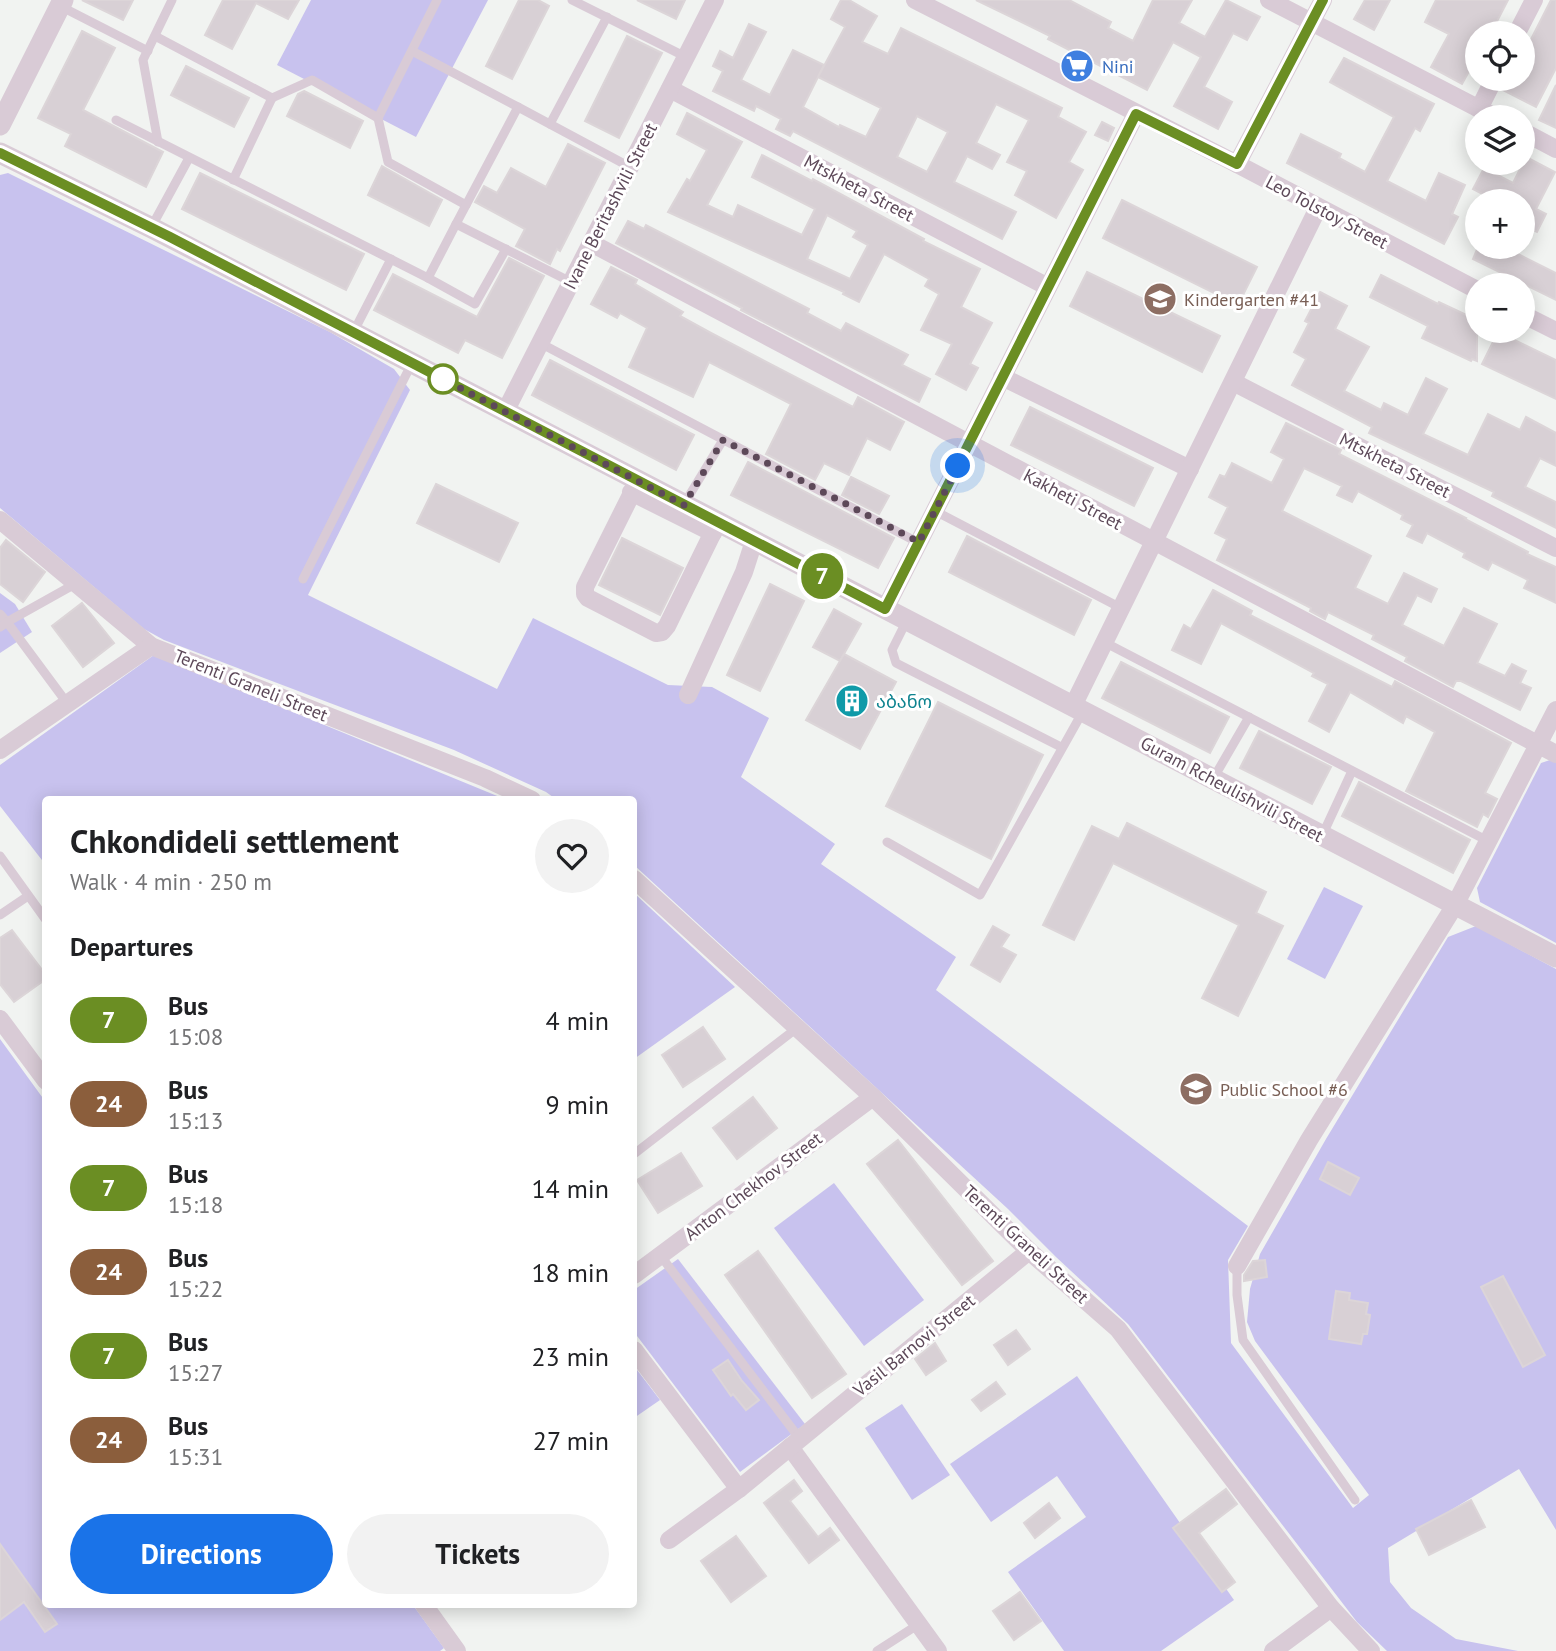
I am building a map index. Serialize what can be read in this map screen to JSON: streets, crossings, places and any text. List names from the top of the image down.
{
  "streets": {
    "street": [
      "Mtskheta Street",
      "Ivane Beritashvili Street",
      "Leo Tolstoy Street",
      "Kakheti Street",
      "Terenti Graneli Street",
      "Guram Rcheulishvili Street",
      "Anton Chekhov Street",
      "Vasil Barnovi Street"
    ]
  },
  "crossings": [
    ["Mtskheta Street", "Ivane Beritashvili Street"],
    ["Ivane Beritashvili Street", "Kakheti Street"],
    ["Terenti Graneli Street", "Anton Chekhov Street"],
    ["Terenti Graneli Street", "Vasil Barnovi Street"]
  ],
  "places": {
    "supermarket": ["Nini"],
    "school or university": ["Kindergarten #41", "Public School #6"],
    "building": ["აბანო"]
  },
  "lines": ["bus line 7"],
  "page": {
    "on_map": "7",
    "map_buttons": ["+", "−"],
    "heading": [
      ["Chkondideli settlement", "Walk · 4 min · 250 m"],
      "Departures"
    ],
    "list": [
      {
        "mark": "7",
        "name": "Bus",
        "note": "15:08",
        "value": "4 min"
      },
      {
        "mark": "24",
        "name": "Bus",
        "note": "15:13",
        "value": "9 min"
      },
      {
        "mark": "7",
        "name": "Bus",
        "note": "15:18",
        "value": "14 min"
      },
      {
        "mark": "24",
        "name": "Bus",
        "note": "15:22",
        "value": "18 min"
      },
      {
        "mark": "7",
        "name": "Bus",
        "note": "15:27",
        "value": "23 min"
      },
      {
        "mark": "24",
        "name": "Bus",
        "note": "15:31",
        "value": "27 min"
      }
    ],
    "buttons": ["Directions", "Tickets"]
  }
}
